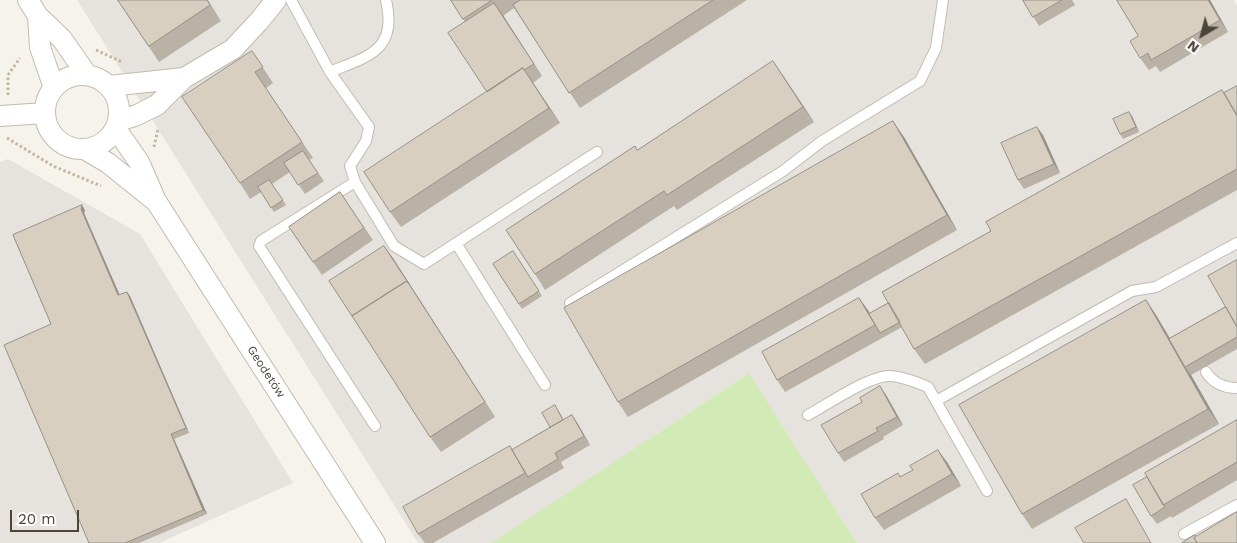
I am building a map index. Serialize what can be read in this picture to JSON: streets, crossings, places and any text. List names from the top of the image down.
{
  "streets": {
    "street": ["Geodetów"]
  },
  "scale_bar": "20 m",
  "north": "bottom left"
}
